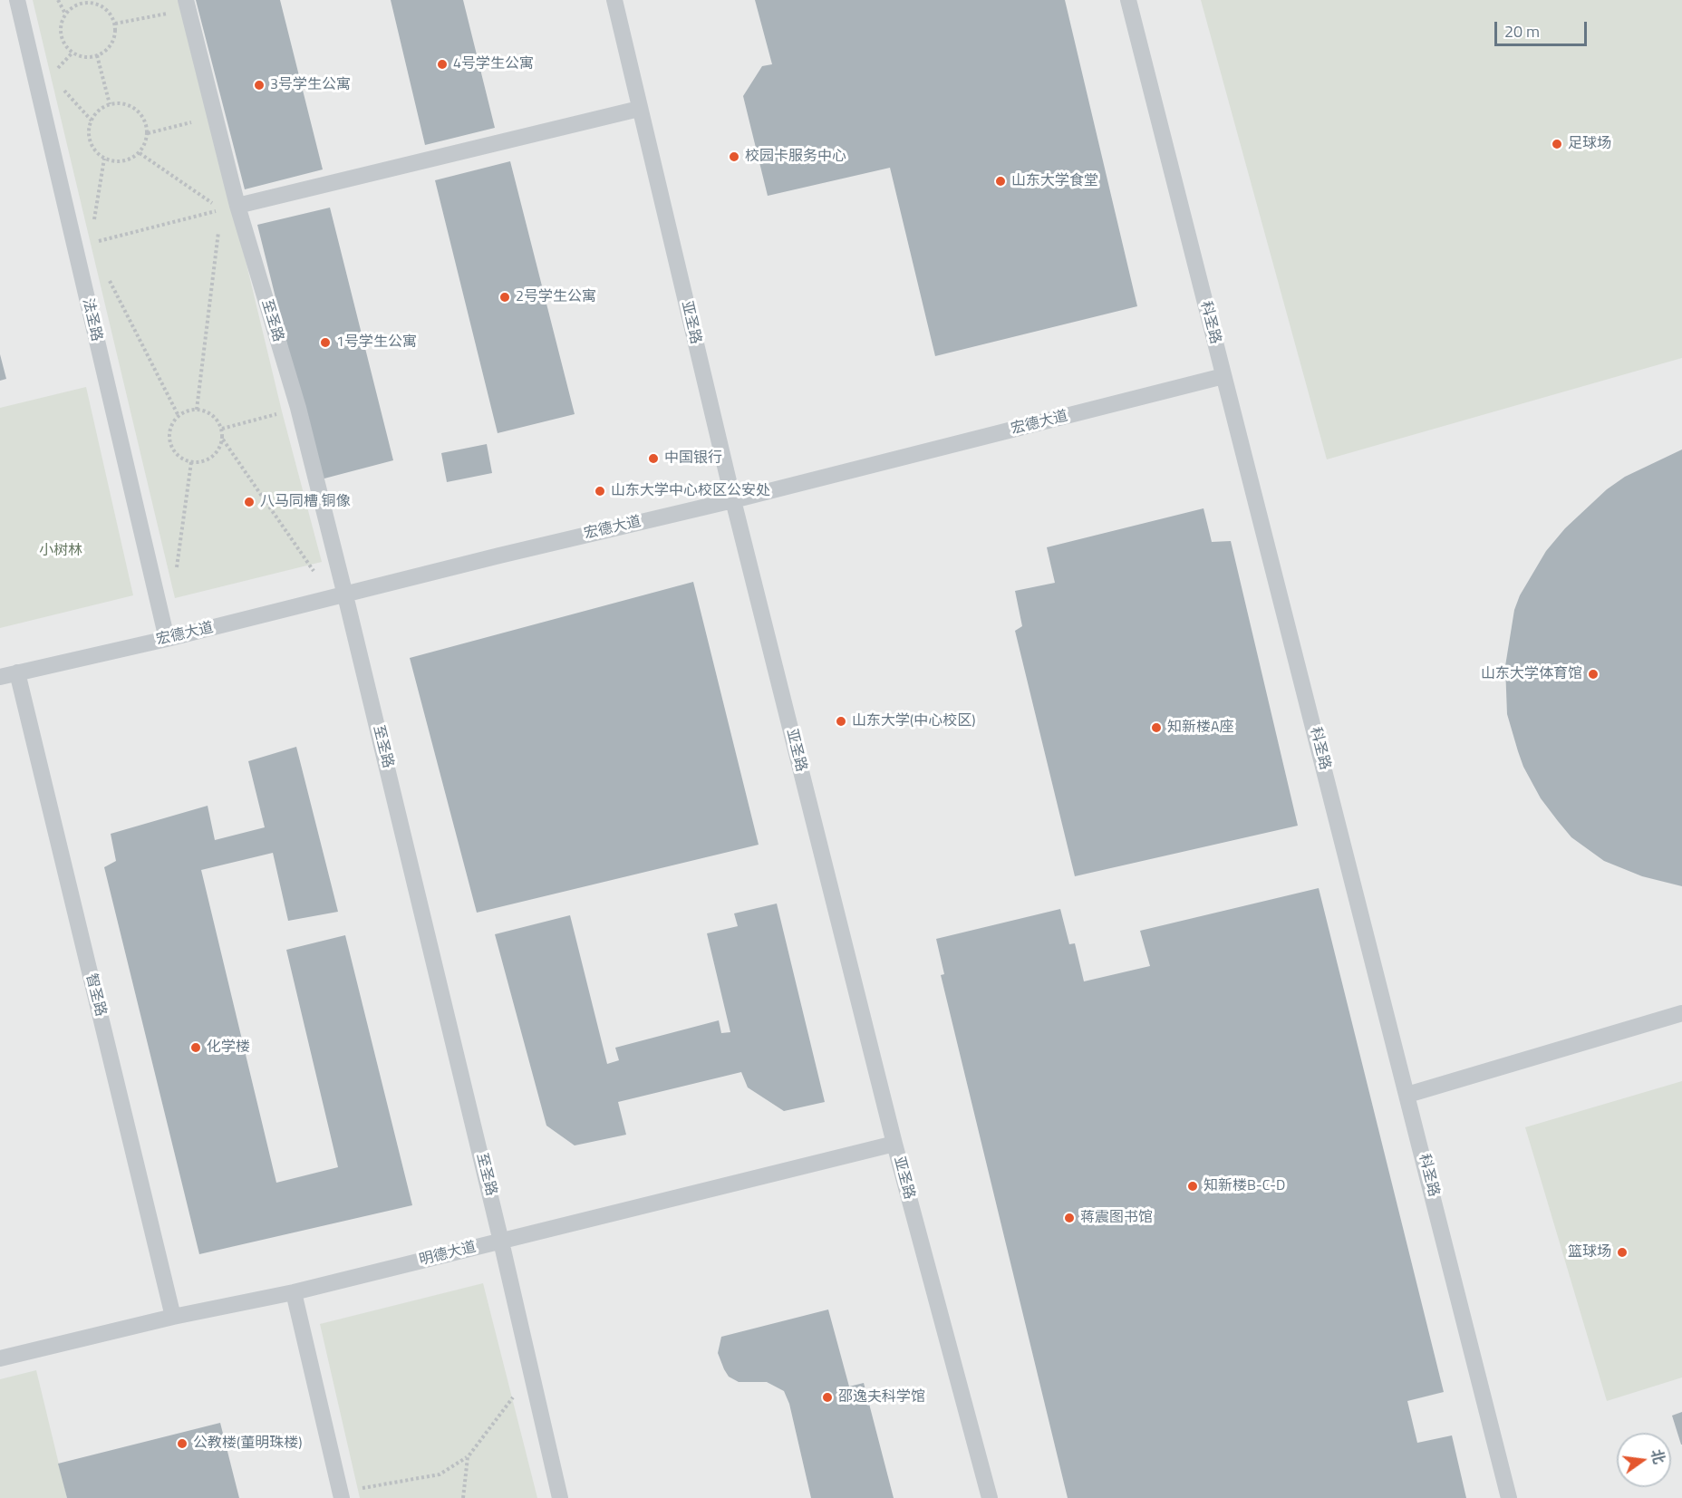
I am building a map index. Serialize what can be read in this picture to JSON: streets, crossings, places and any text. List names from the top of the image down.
{
  "streets": {
    "lane": [
      "法圣路",
      "至圣路",
      "亚圣路",
      "科圣路",
      "宏德大道",
      "智圣路",
      "明德大道"
    ]
  },
  "crossings": [
    ["法圣路", "宏德大道"],
    ["至圣路", "宏德大道"],
    ["至圣路", "明德大道"],
    ["亚圣路", "宏德大道"],
    ["亚圣路", "明德大道"],
    ["科圣路", "宏德大道"],
    ["宏德大道", "智圣路"],
    ["智圣路", "明德大道"]
  ],
  "parks": ["小树林"],
  "places": [
    "4号学生公寓",
    "3号学生公寓",
    "足球场",
    "校园卡服务中心",
    "山东大学食堂",
    "2号学生公寓",
    "1号学生公寓",
    "中国银行",
    "山东大学中心校区公安处",
    "八马同槽 铜像",
    "山东大学体育馆",
    "山东大学(中心校区)",
    "知新楼A座",
    "化学楼",
    "知新楼B-C-D",
    "蒋震图书馆",
    "篮球场",
    "邵逸夫科学馆",
    "公教楼(董明珠楼)"
  ],
  "scale_bar": "20 m",
  "north": "right"
}
